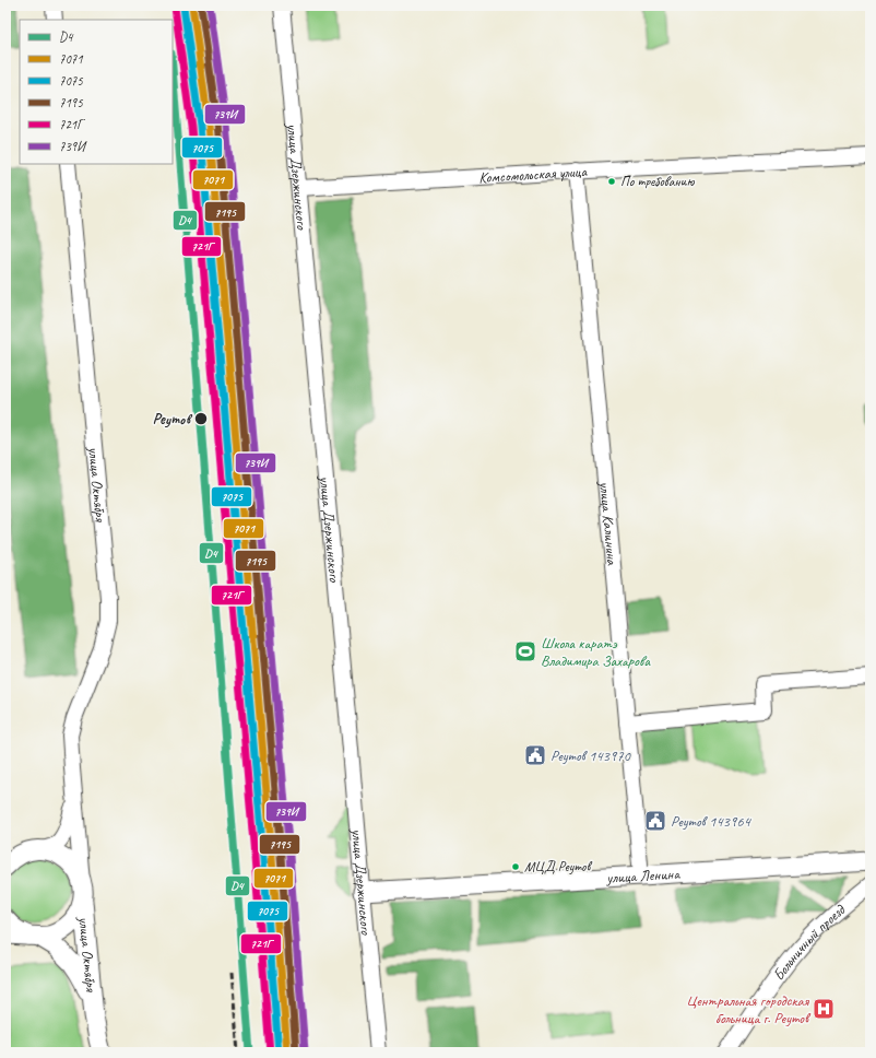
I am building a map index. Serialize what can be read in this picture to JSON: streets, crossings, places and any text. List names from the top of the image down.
{
  "streets": {
    "street": [
      "Комсомольская улица",
      "улица Дзержинского",
      "улица Октября",
      "улица Калинина",
      "улица Ленина",
      "Больничный проезд"
    ]
  },
  "crossings": [
    ["Комсомольская улица", "улица Дзержинского"],
    ["Комсомольская улица", "улица Калинина"],
    ["улица Дзержинского", "улица Ленина"],
    ["улица Калинина", "улица Ленина"]
  ],
  "places": {
    "other": ["По требованию", "Реутов", "МЦД Реутов"],
    "sports": ["Школа каратэ Владимира Захарова"],
    "public building": ["Реутов 143970", "Реутов 143964"],
    "hospital": ["Центральная городская больница г. Реутов"]
  },
  "lines": [
    "transit line 7071",
    "transit line 7195",
    "transit line 739И",
    "transit line 7075",
    "transit line 721Г",
    "transit line D4"
  ],
  "legend": [
    "D4",
    "7071",
    "7075",
    "7195",
    "721Г",
    "739И"
  ]
}
